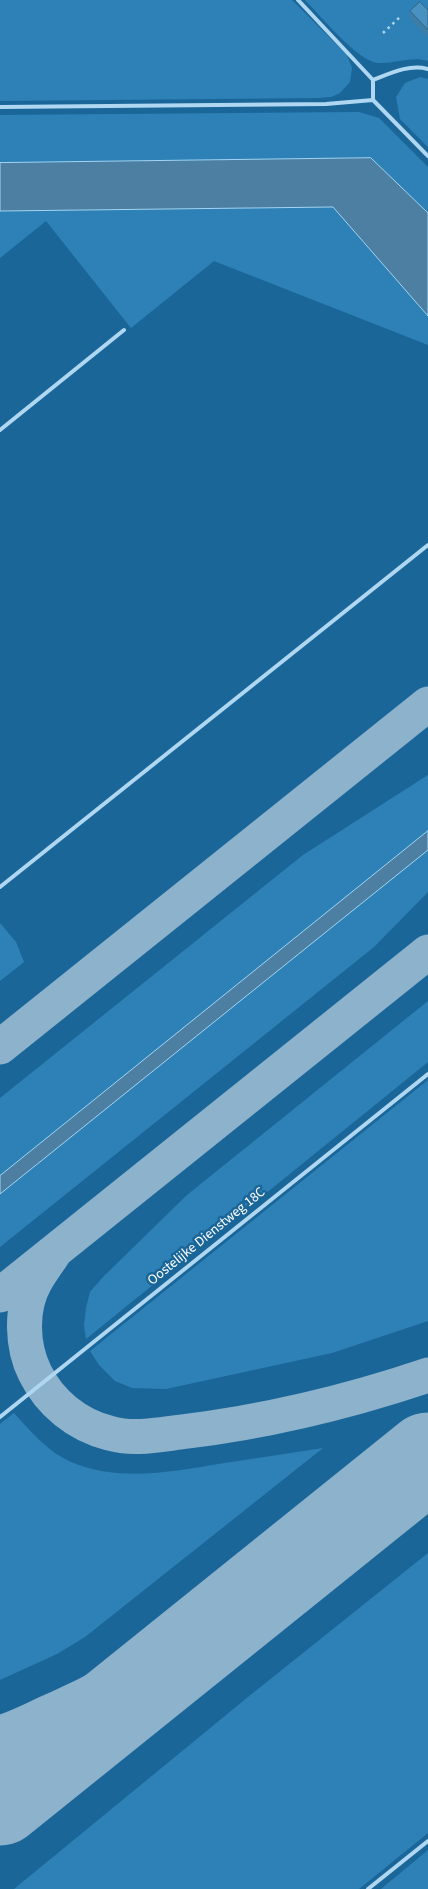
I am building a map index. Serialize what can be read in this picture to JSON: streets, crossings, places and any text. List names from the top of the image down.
{
  "streets": {
    "lane": ["Oostelijke Dienstweg 18C"]
  }
}
